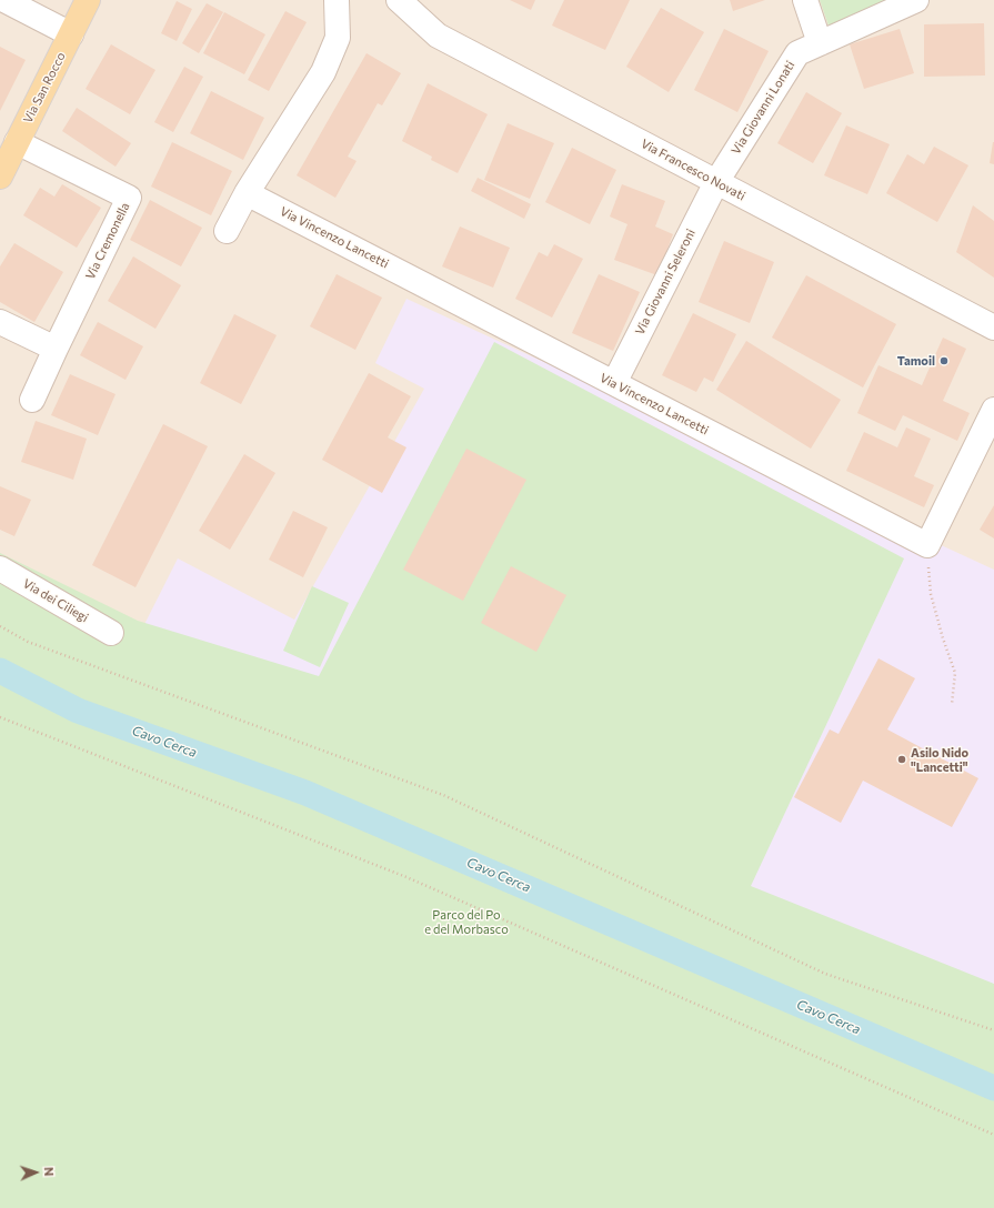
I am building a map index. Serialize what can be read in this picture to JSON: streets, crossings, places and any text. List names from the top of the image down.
{
  "streets": {
    "main road": ["Via San Rocco"],
    "street": [
      "Via Giovanni Lonati",
      "Via Francesco Novati",
      "Via Vincenzo Lancetti",
      "Via Cremonella",
      "Via Giovanni Seleroni",
      "Via dei Ciliegi"
    ]
  },
  "crossings": [
    ["Via San Rocco", "Via Cremonella"],
    ["Via Giovanni Lonati", "Via Francesco Novati"],
    ["Via Giovanni Lonati", "Via Giovanni Seleroni"],
    ["Via Francesco Novati", "Via Giovanni Seleroni"],
    ["Via Vincenzo Lancetti", "Via Giovanni Seleroni"]
  ],
  "water": ["Cavo Cerca"],
  "parks": ["Parco del Po e del Morbasco"],
  "places": ["Tamoil", "Asilo Nido \"Lancetti\""],
  "north": "right"
}
